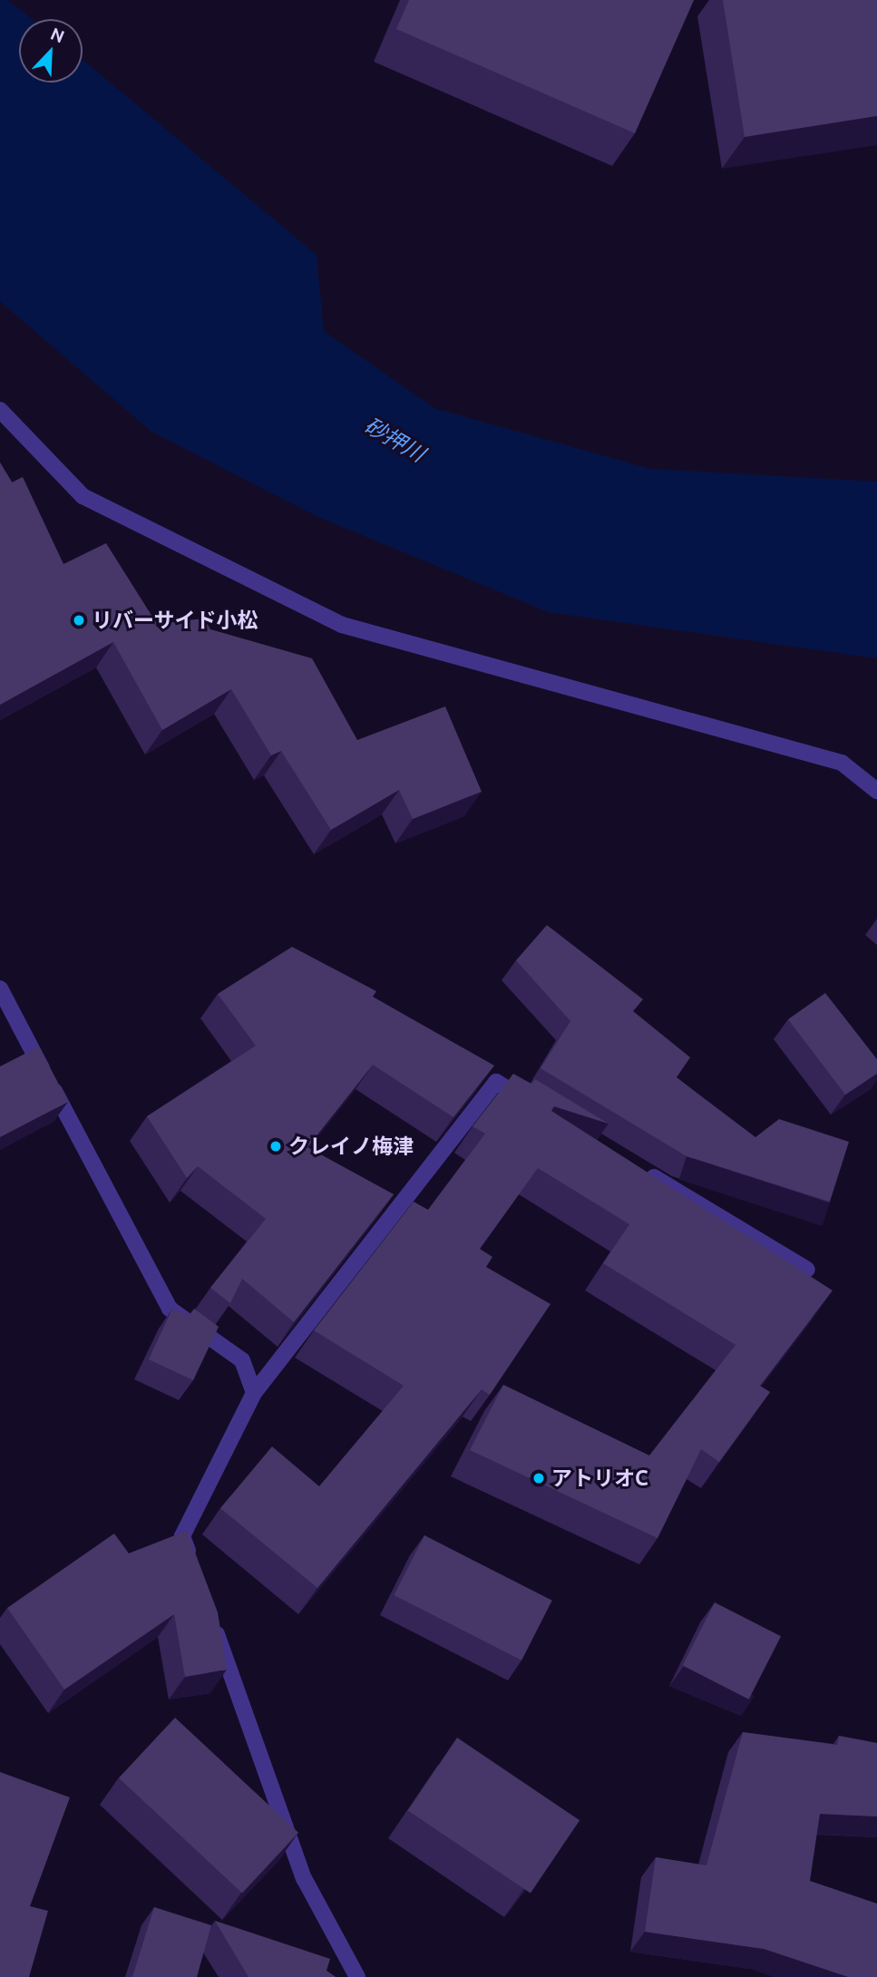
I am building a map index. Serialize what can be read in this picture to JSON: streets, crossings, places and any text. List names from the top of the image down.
{
  "water": ["砂押川"],
  "places": ["リバーサイド小松", "クレイノ梅津", "アトリオC"],
  "north": "top right"
}
